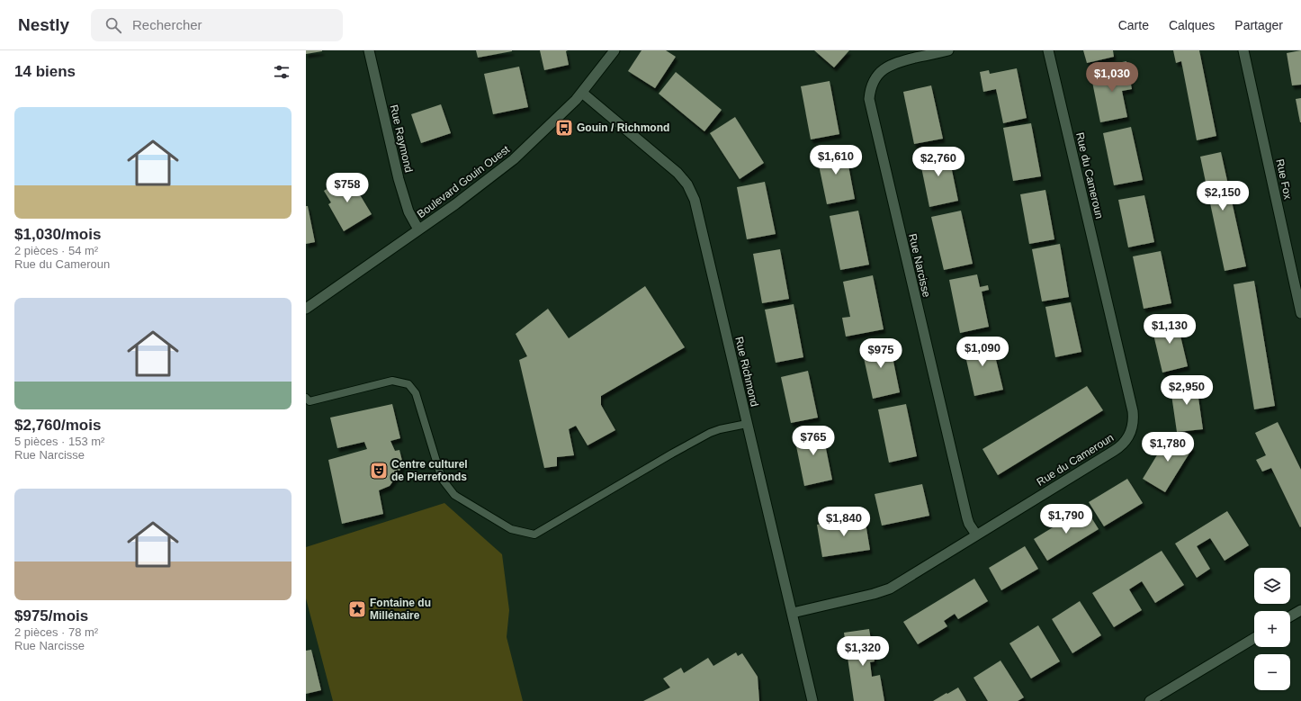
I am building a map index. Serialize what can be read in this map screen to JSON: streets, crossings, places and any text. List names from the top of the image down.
{
  "streets": {
    "street": [
      "Rue Raymond",
      "Rue du Cameroun",
      "Rue Fox",
      "Boulevard Gouin Ouest",
      "Rue Narcisse",
      "Rue Richmond"
    ]
  },
  "crossings": [
    ["Rue Raymond", "Boulevard Gouin Ouest"],
    ["Rue du Cameroun", "Rue Narcisse"],
    ["Rue du Cameroun", "Rue Richmond"],
    ["Boulevard Gouin Ouest", "Rue Richmond"]
  ],
  "places": {
    "bus stop": ["Gouin / Richmond"],
    "theatre": ["Centre culturel de Pierrefonds"],
    "place": ["Fontaine du Millénaire"]
  },
  "page": {
    "header": "Nestly",
    "search": "Rechercher",
    "nav": ["Carte", "Calques", "Partager"],
    "heading": "14 biens",
    "price": [
      "$1,030",
      "$1,610",
      "$2,760",
      "$758",
      "$2,150",
      "$1,130",
      "$1,090",
      "$975",
      "$2,950",
      "$765",
      "$1,780",
      "$1,790",
      "$1,840",
      "$1,320"
    ],
    "list": [
      {
        "name": "$1,030/mois",
        "note": "2 pièces · 54 m² · Rue du Cameroun"
      },
      {
        "name": "$2,760/mois",
        "note": "5 pièces · 153 m² · Rue Narcisse"
      },
      {
        "name": "$975/mois",
        "note": "2 pièces · 78 m² · Rue Narcisse"
      }
    ],
    "map_buttons": ["+", "−"]
  }
}
